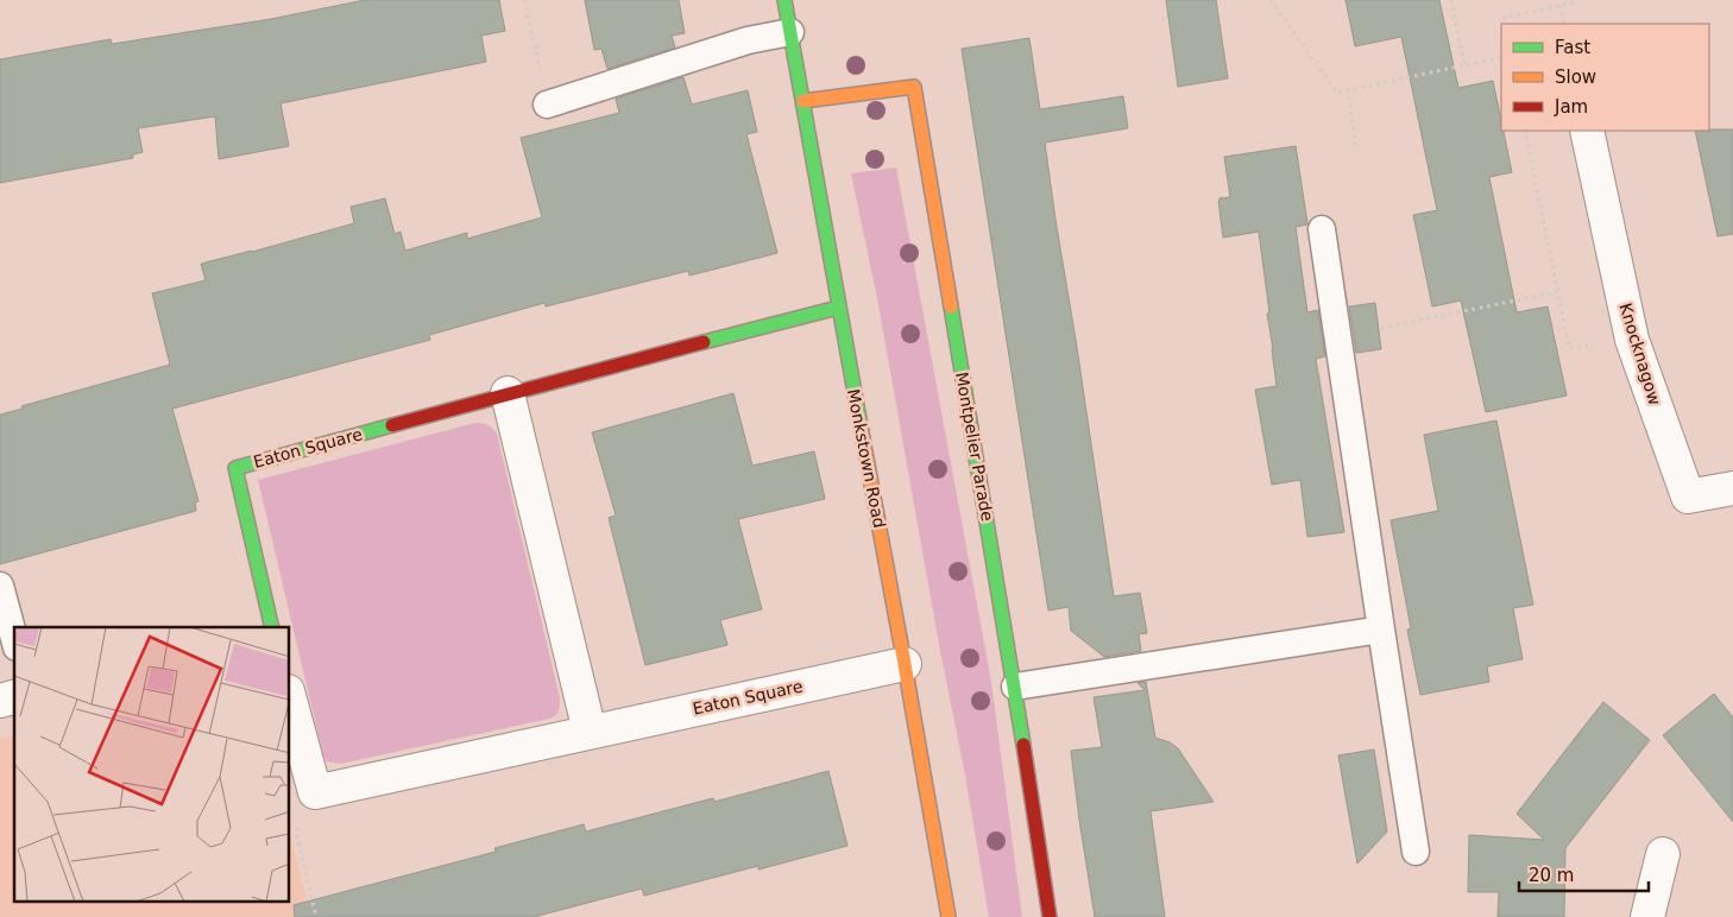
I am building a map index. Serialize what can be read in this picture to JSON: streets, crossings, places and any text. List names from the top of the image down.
{
  "streets": {
    "street": [
      "Knocknagow",
      "Montpelier Parade",
      "Eaton Square",
      "Monkstown Road"
    ]
  },
  "crossings": [
    ["Montpelier Parade", "Monkstown Road"],
    ["Eaton Square", "Monkstown Road"]
  ],
  "legend": ["Fast", "Slow", "Jam"],
  "scale_bar": "20 m"
}
